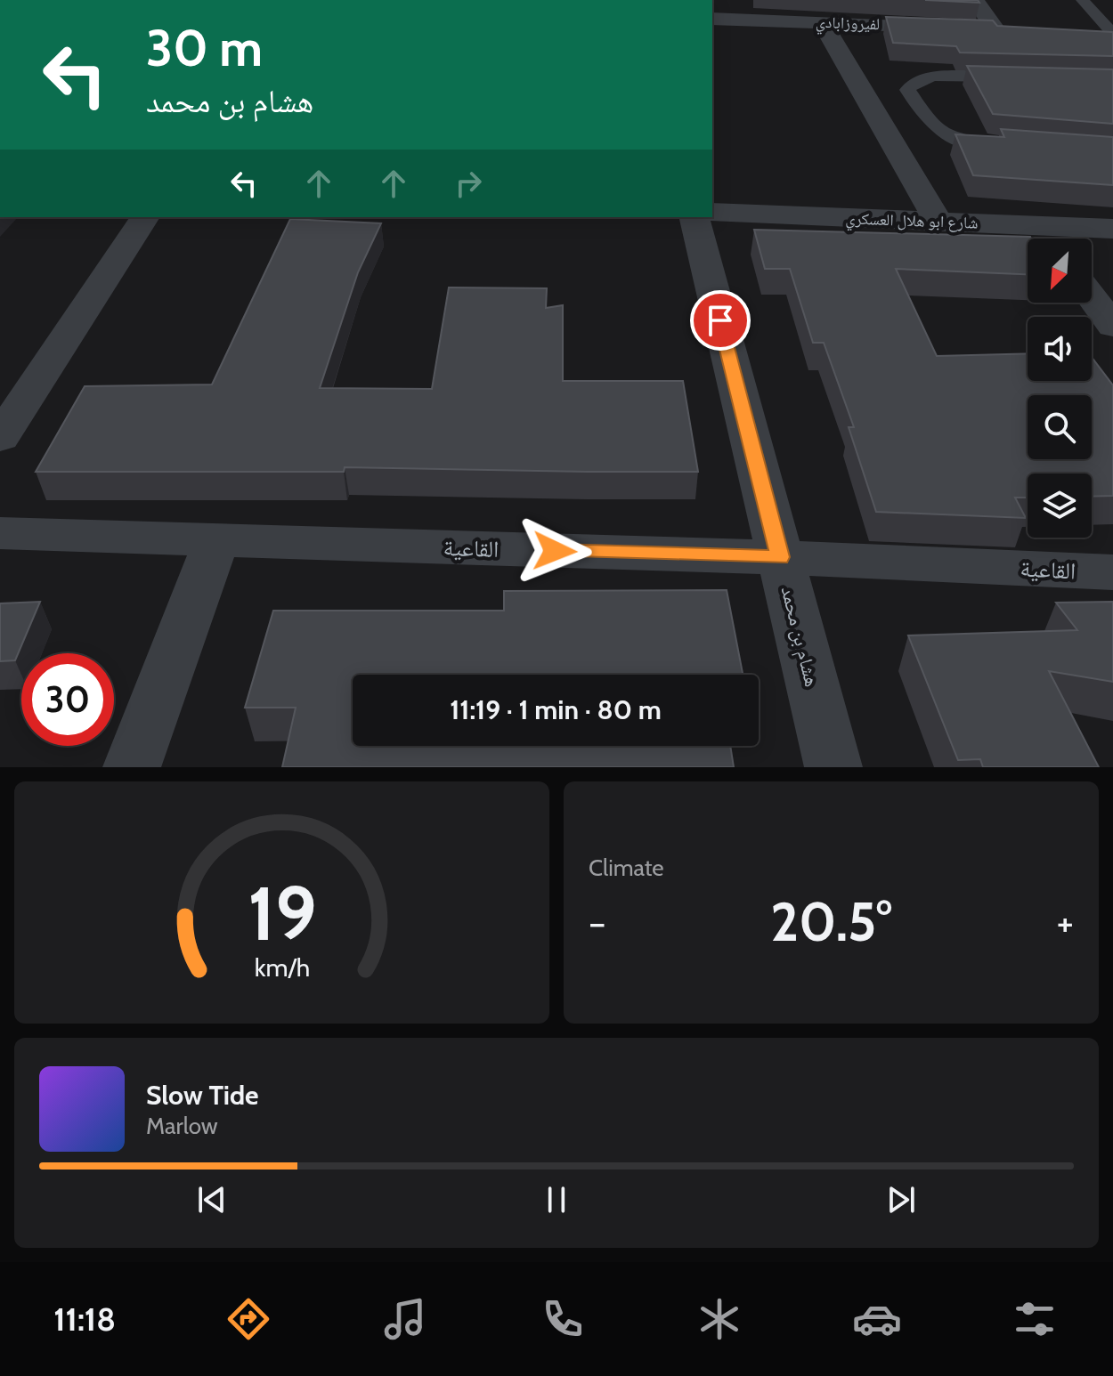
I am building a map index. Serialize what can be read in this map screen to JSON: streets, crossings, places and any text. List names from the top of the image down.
{
  "streets": {
    "street": [
      "لفيروزابادي",
      "شارع ابو هلال العسكري",
      "القاعية",
      "هشام بن محمد"
    ]
  },
  "crossings": [
    ["القاعية", "هشام بن محمد"]
  ],
  "north": "bottom left",
  "page": {
    "turn": ["30 m", "هشام بن محمد"],
    "limit": "30",
    "trip": "11:19 · 1 min · 80 m",
    "tile": "Climate",
    "heat": ["−", "20.5°", "+"],
    "song": ["Slow Tide", "Marlow"],
    "tabs": "11:18",
    "gauge": ["19", "km/h"]
  }
}
